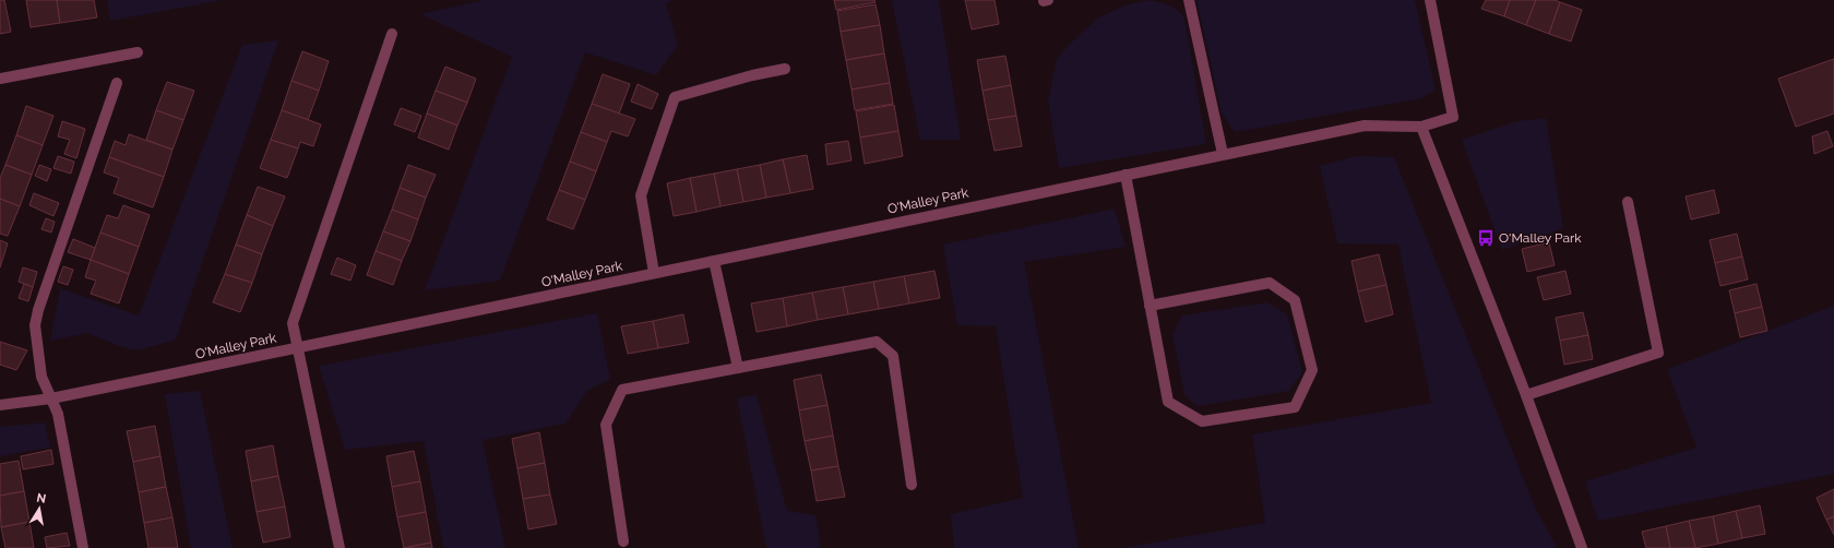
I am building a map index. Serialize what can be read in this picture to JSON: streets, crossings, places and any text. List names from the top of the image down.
{
  "streets": {
    "street": ["O'Malley Park"]
  },
  "places": {
    "bus stop": ["O'Malley Park"]
  },
  "north": "top"
}
